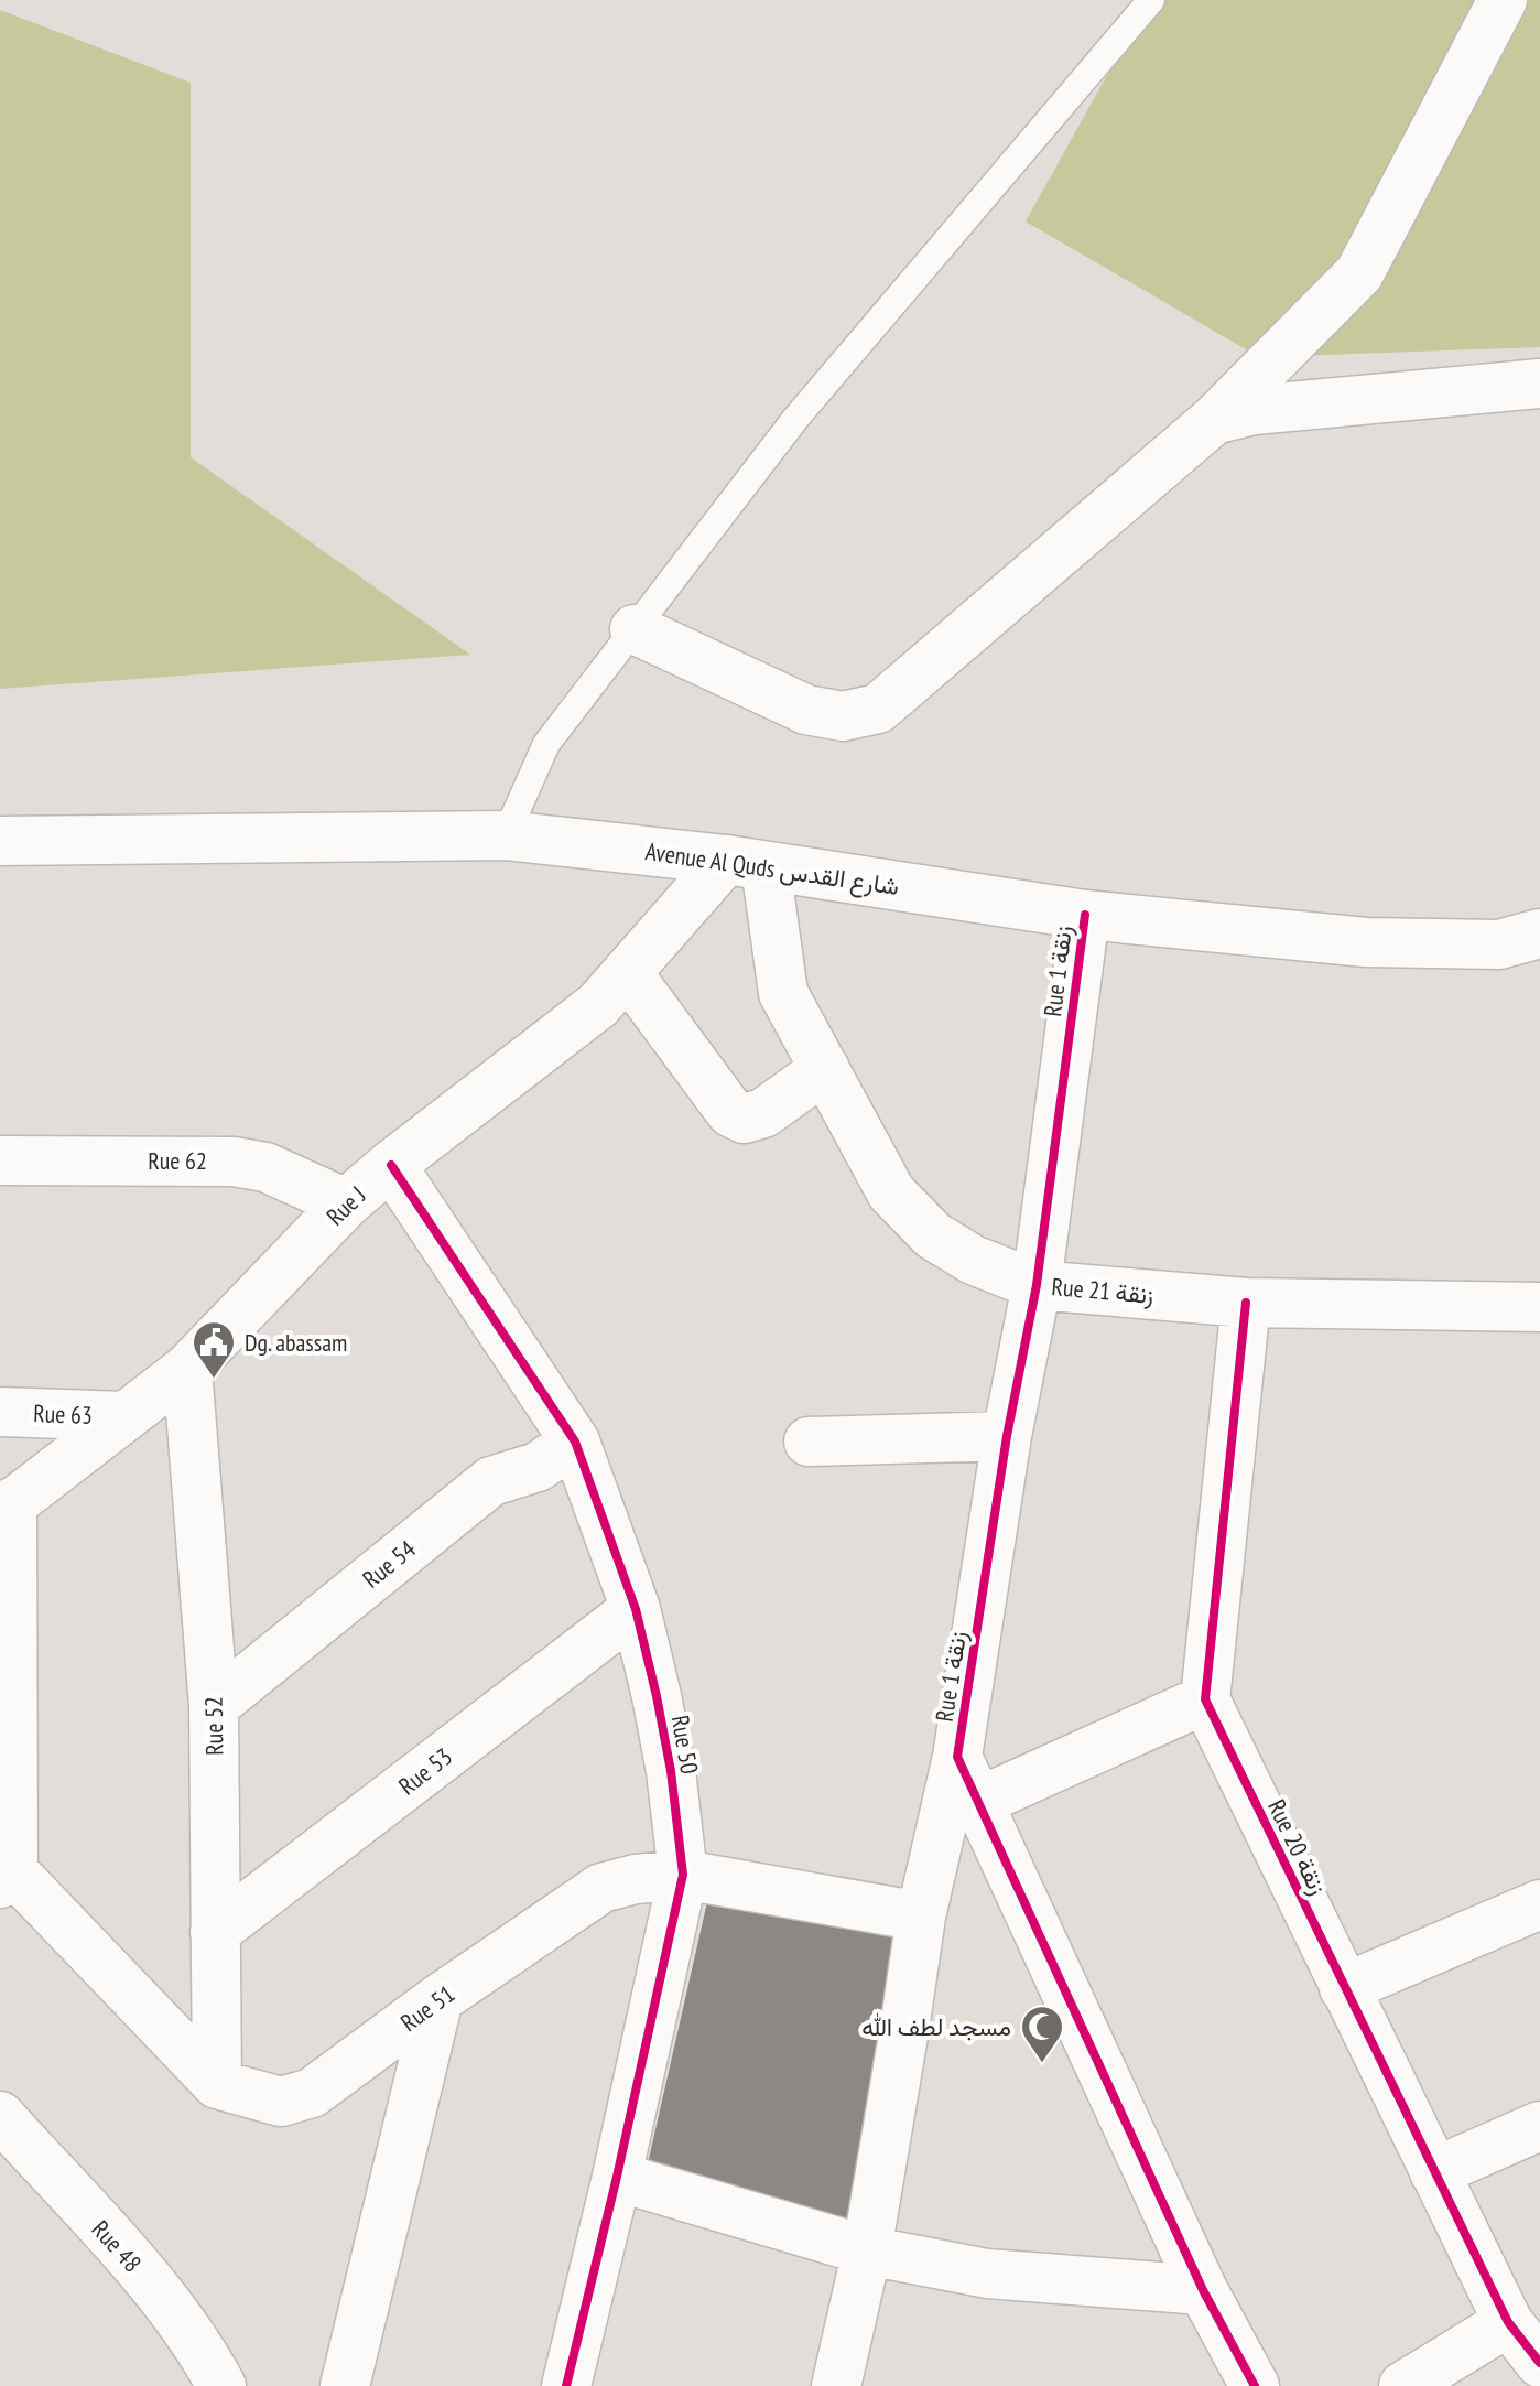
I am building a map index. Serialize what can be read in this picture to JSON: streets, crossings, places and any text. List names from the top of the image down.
{
  "streets": {
    "street": [
      "Avenue Al Quds شارع القدس",
      "Rue 1 زنقة",
      "Rue 62",
      "Rue J",
      "Rue 21 زنقة",
      "Rue 63",
      "Rue 54",
      "Rue 52",
      "Rue 50",
      "Rue 53",
      "Rue 20 زنقة",
      "Rue 51",
      "Rue 48"
    ]
  },
  "crossings": [
    ["Avenue Al Quds شارع القدس", "Rue 1 زنقة"],
    ["Avenue Al Quds شارع القدس", "Rue J"],
    ["Avenue Al Quds شارع القدس", "Rue 21 زنقة"],
    ["Rue 1 زنقة", "Rue 21 زنقة"],
    ["Rue 62", "Rue J"],
    ["Rue J", "Rue 21 زنقة"],
    ["Rue J", "Rue 63"],
    ["Rue J", "Rue 52"],
    ["Rue J", "Rue 50"],
    ["Rue 54", "Rue 52"],
    ["Rue 54", "Rue 50"],
    ["Rue 52", "Rue 53"],
    ["Rue 52", "Rue 51"],
    ["Rue 50", "Rue 53"],
    ["Rue 50", "Rue 51"]
  ],
  "places": {
    "public building": ["Dg. abassam"],
    "mosque": ["مسجد لطف الله"]
  }
}
